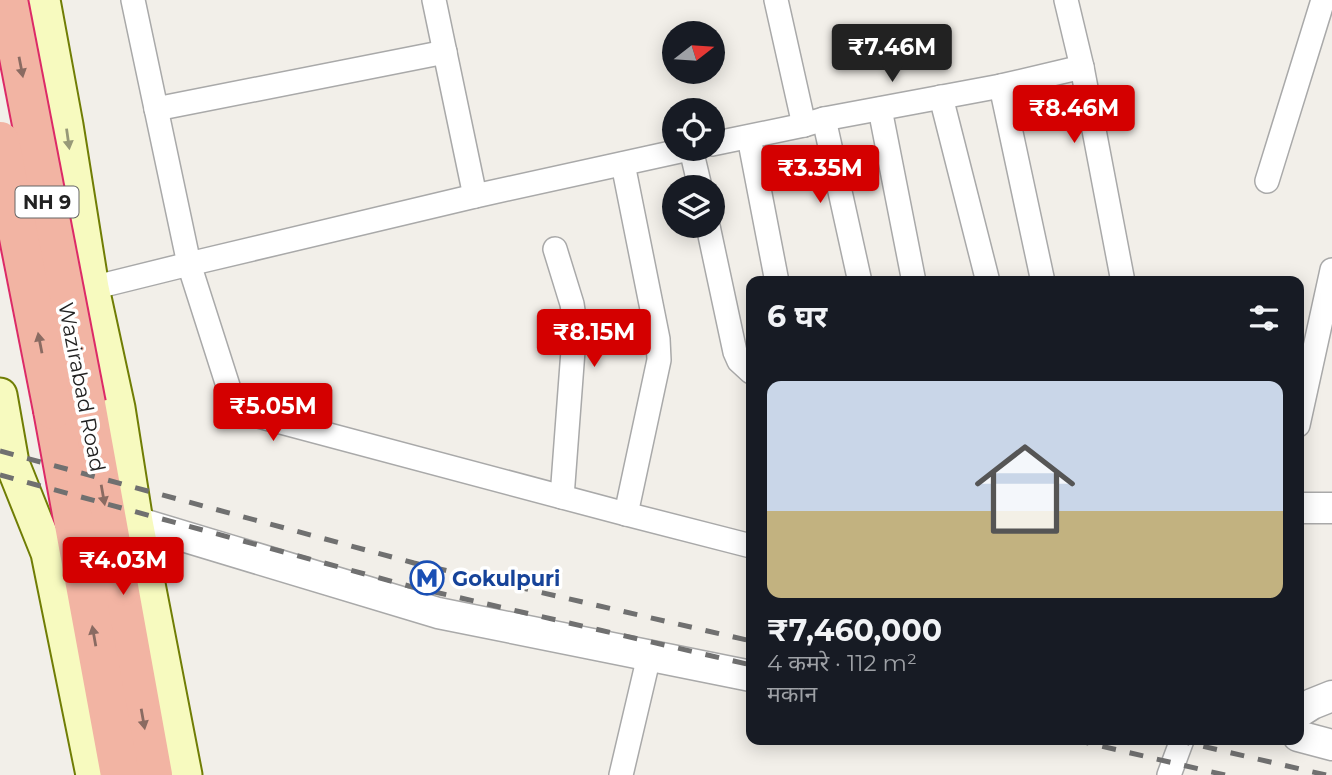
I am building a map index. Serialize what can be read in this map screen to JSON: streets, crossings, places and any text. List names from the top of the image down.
{
  "streets": {
    "highway": ["NH 9", "Wazirabad Road"]
  },
  "places": {
    "metro station": ["Gokulpuri"]
  },
  "north": "right",
  "page": {
    "price": [
      "₹7.46M",
      "₹8.46M",
      "₹3.35M",
      "₹8.15M",
      "₹5.05M",
      "₹4.03M"
    ],
    "heading": "6 घर",
    "list": [
      {
        "name": "₹7,460,000",
        "note": "4 कमरे · 112 m² · मकान"
      }
    ]
  }
}
